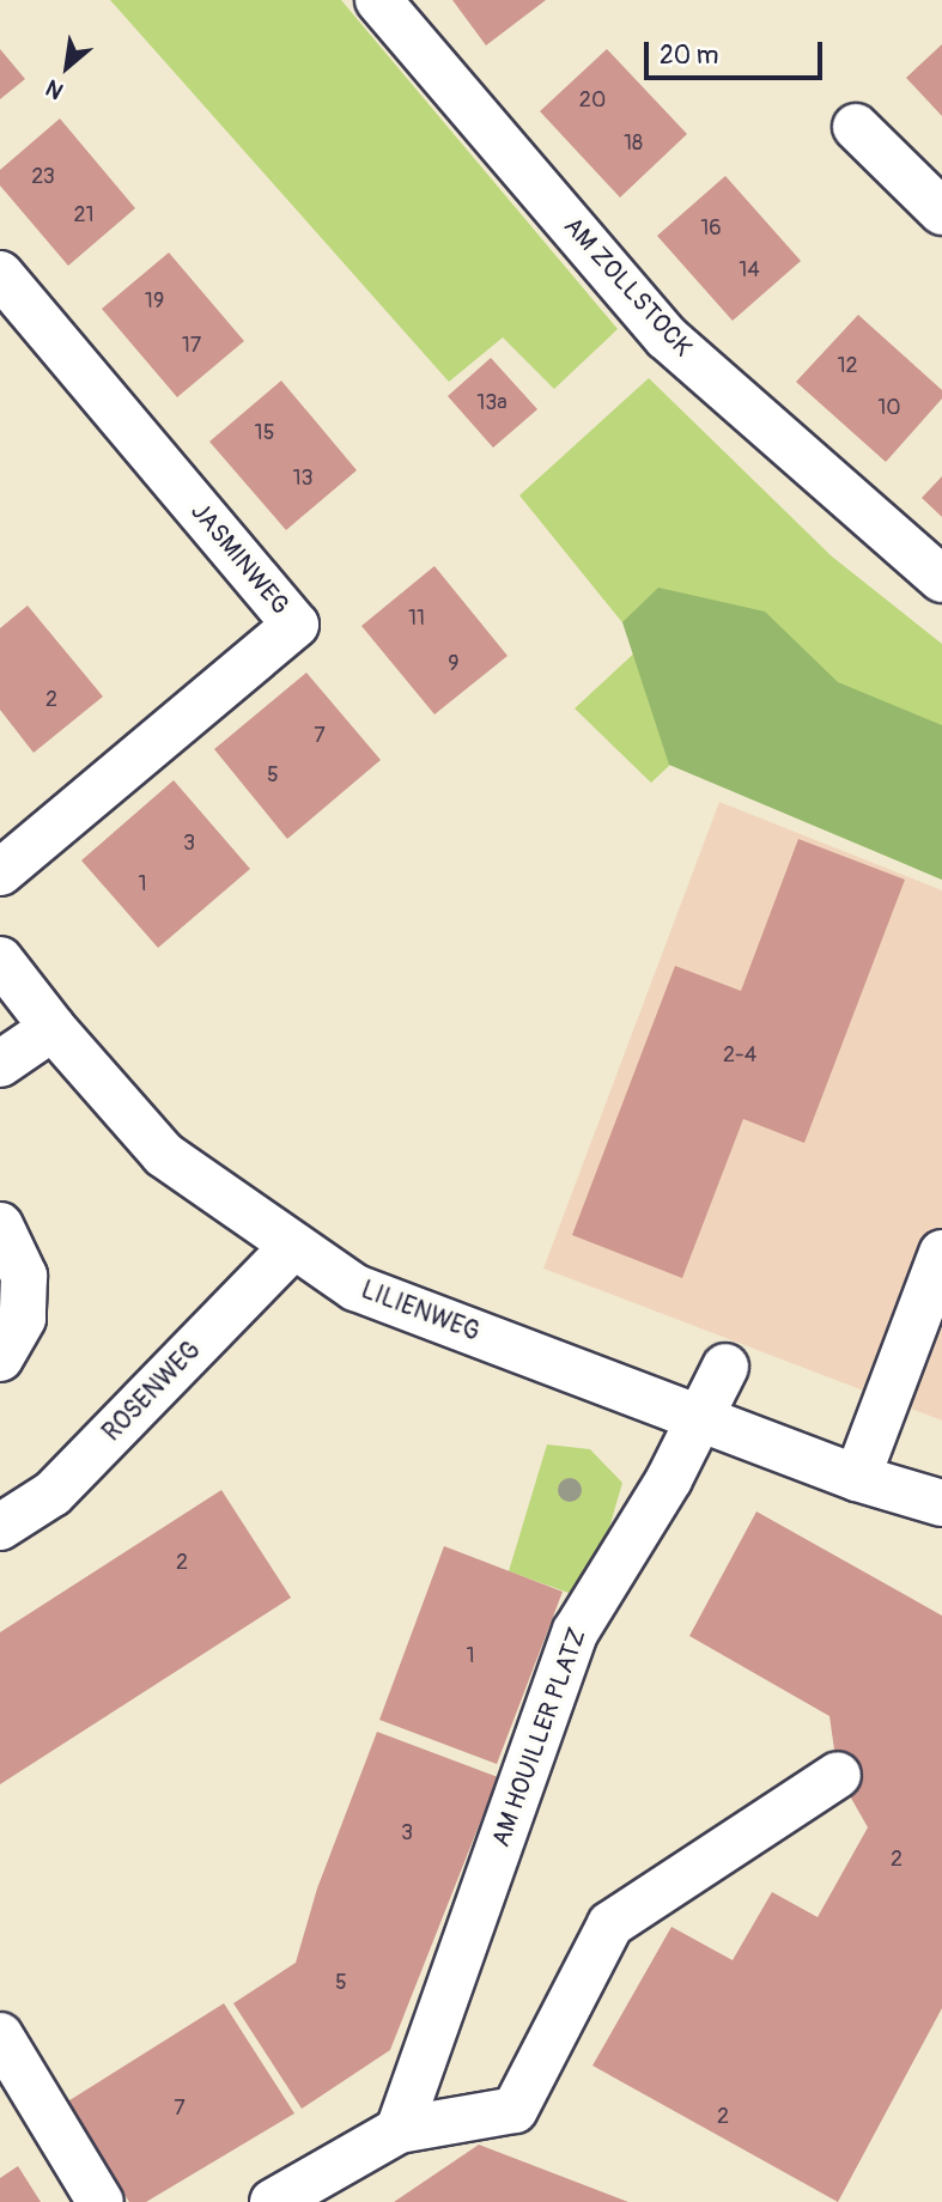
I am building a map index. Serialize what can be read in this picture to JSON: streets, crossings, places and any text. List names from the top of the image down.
{
  "streets": {
    "street": [
      "AM ZOLLSTOCK",
      "JASMINWEG",
      "LILIENWEG",
      "ROSENWEG",
      "AM HOUILLER PLATZ"
    ]
  },
  "crossings": [
    ["LILIENWEG", "ROSENWEG"],
    ["LILIENWEG", "AM HOUILLER PLATZ"]
  ],
  "house_numbers": [
    "20",
    "18",
    "23",
    "21",
    "16",
    "14",
    "19",
    "17",
    "12",
    "13a",
    "10",
    "15",
    "13",
    "11",
    "9",
    "2",
    "7",
    "5",
    "3",
    "1",
    "2-4",
    "2",
    "1",
    "3",
    "2",
    "5",
    "7",
    "2"
  ],
  "scale_bar": "20 m",
  "north": "bottom left"
}
